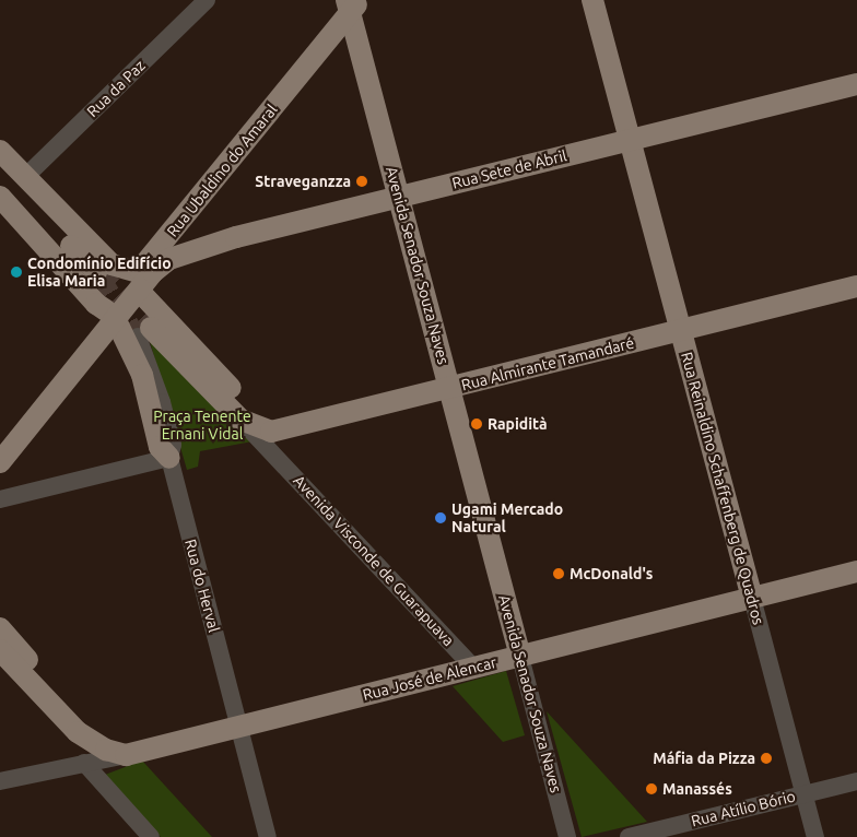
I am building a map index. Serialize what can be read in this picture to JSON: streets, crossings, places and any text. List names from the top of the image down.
{
  "streets": {
    "main road": [
      "Rua Sete de Abril",
      "Rua Ubaldino do Amaral",
      "Avenida Senador Souza Naves",
      "Rua Almirante Tamandaré",
      "Rua Reinaldino Schaffenberg de Quadros",
      "Avenida Visconde de Guarapuava",
      "Rua José de Alencar"
    ],
    "street": ["Rua da Paz", "Rua do Herval", "Rua Atílio Bório"]
  },
  "crossings": [
    ["Rua Sete de Abril", "Rua Ubaldino do Amaral"],
    ["Rua Sete de Abril", "Avenida Senador Souza Naves"],
    ["Rua Sete de Abril", "Rua Reinaldino Schaffenberg de Quadros"],
    ["Rua Ubaldino do Amaral", "Avenida Senador Souza Naves"],
    ["Avenida Senador Souza Naves", "Rua Almirante Tamandaré"],
    ["Avenida Senador Souza Naves", "Rua José de Alencar"],
    ["Rua Almirante Tamandaré", "Rua Reinaldino Schaffenberg de Quadros"],
    ["Rua Reinaldino Schaffenberg de Quadros", "Rua José de Alencar"],
    ["Rua Reinaldino Schaffenberg de Quadros", "Rua Atílio Bório"],
    ["Avenida Visconde de Guarapuava", "Rua do Herval"],
    ["Avenida Visconde de Guarapuava", "Rua José de Alencar"],
    ["Rua do Herval", "Rua José de Alencar"]
  ],
  "parks": ["Praça Tenente Ernani Vidal"],
  "places": [
    "Straveganzza",
    "Condomínio Edifício Elisa Maria",
    "Rapidità",
    "Ugami Mercado Natural",
    "McDonald's",
    "Máfia da Pizza",
    "Manassés"
  ]
}
